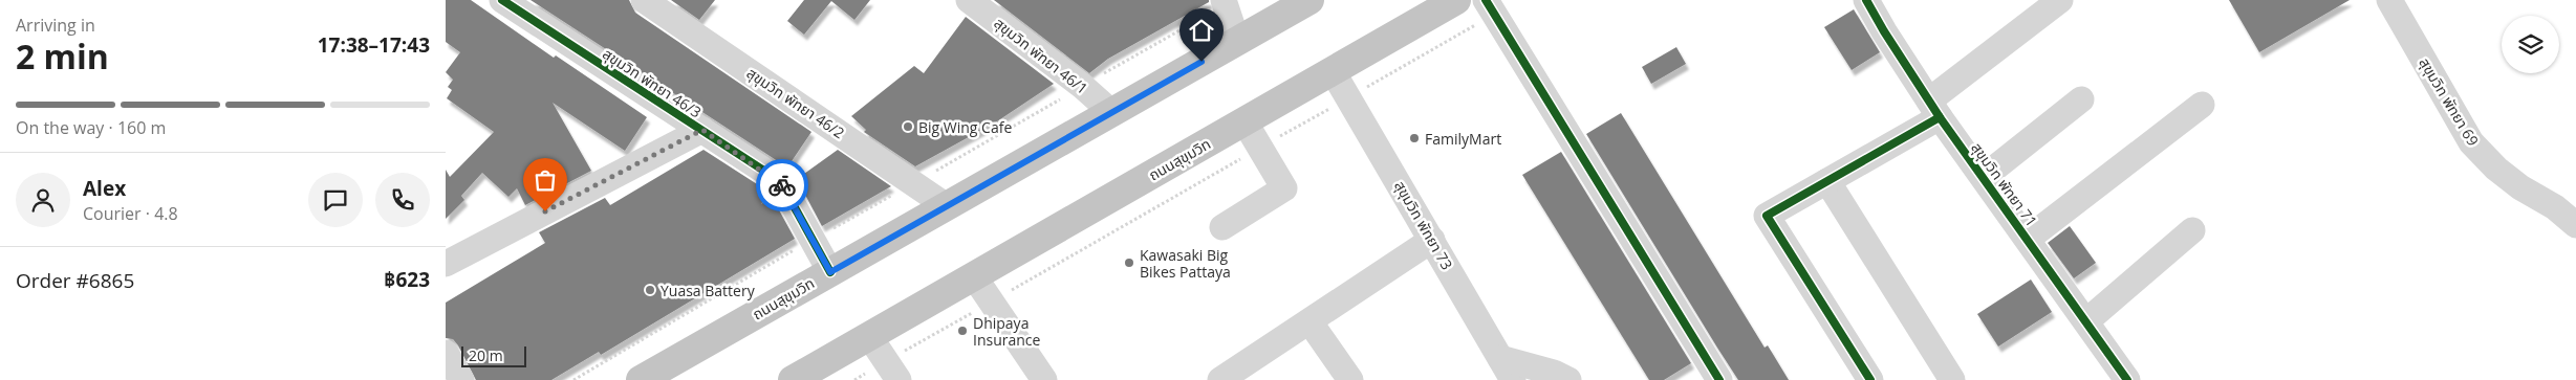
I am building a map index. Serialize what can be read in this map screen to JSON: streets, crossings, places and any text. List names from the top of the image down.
{
  "streets": {
    "highway": ["ถนนสุขุมวิท"],
    "street": [
      "สุขุมวิท พัทยา 46/1",
      "สุขุมวิท พัทยา 46/3",
      "สุขุมวิท พัทยา 69",
      "สุขุมวิท พัทยา 46/2",
      "สุขุมวิท พัทยา 71",
      "สุขุมวิท พัทยา 73"
    ]
  },
  "crossings": [
    ["สุขุมวิท พัทยา 46/1", "ถนนสุขุมวิท"],
    ["สุขุมวิท พัทยา 46/3", "ถนนสุขุมวิท"],
    ["สุขุมวิท พัทยา 46/2", "ถนนสุขุมวิท"],
    ["ถนนสุขุมวิท", "สุขุมวิท พัทยา 73"]
  ],
  "places": [
    "Big Wing Cafe",
    "FamilyMart",
    "Kawasaki Big Bikes Pattaya",
    "Yuasa Battery",
    "Dhipaya Insurance"
  ],
  "scale_bar": "20 m",
  "page": {
    "heading": ["2 min", "Arriving in", "17:38–17:43"],
    "panel": [
      "Alex",
      "Courier · 4.8",
      "Order #6865",
      "฿623"
    ],
    "bar": "On the way · 160 m",
    "scale": "20 m"
  }
}
